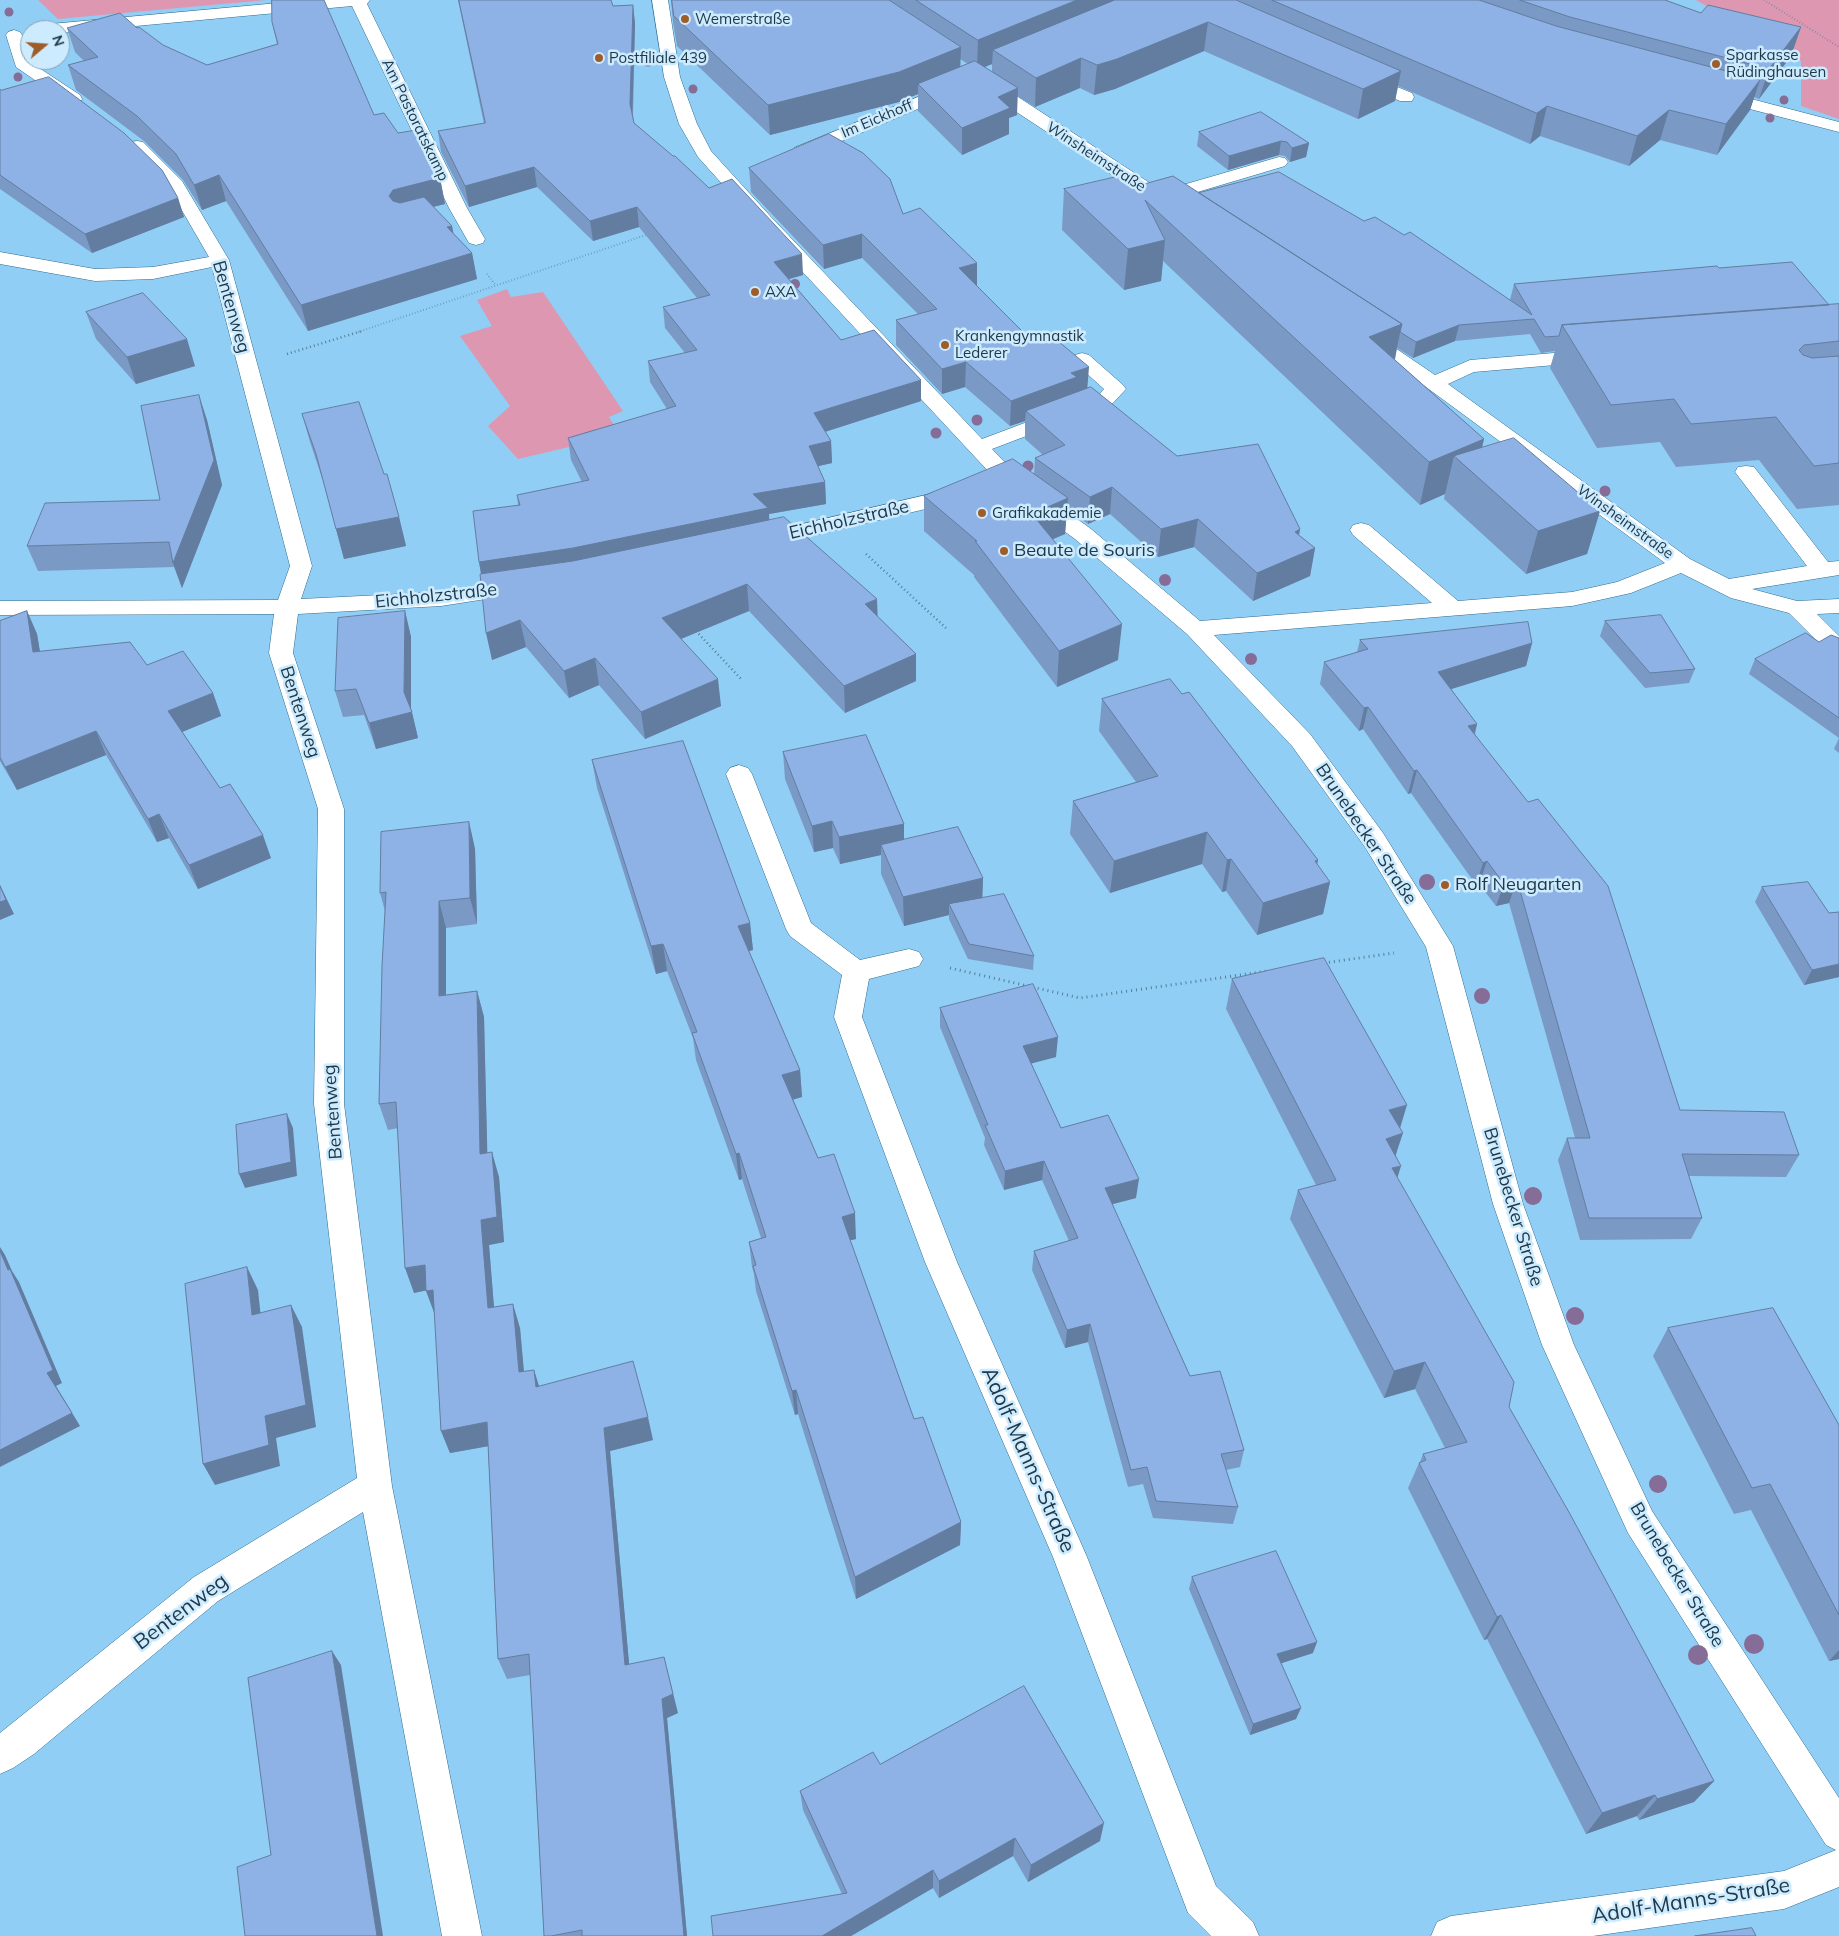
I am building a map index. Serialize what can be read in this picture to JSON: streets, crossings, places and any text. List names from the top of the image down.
{
  "streets": {
    "street": [
      "Im Eickhoff",
      "Am Pastoratskamp",
      "Winsheimstraße",
      "Bentenweg",
      "Eichholzstraße",
      "Brunebecker Straße",
      "Adolf-Manns-Straße"
    ]
  },
  "crossings": [
    ["Im Eickhoff", "Winsheimstraße"],
    ["Bentenweg", "Eichholzstraße"],
    ["Eichholzstraße", "Brunebecker Straße"]
  ],
  "places": [
    "Wemerstraße",
    "Postfiliale 439",
    "Sparkasse Rüdinghausen",
    "AXA",
    "Krankengymnastik Lederer",
    "Grafikakademie",
    "Beaute de Souris",
    "Rolf Neugarten"
  ],
  "north": "right"
}
